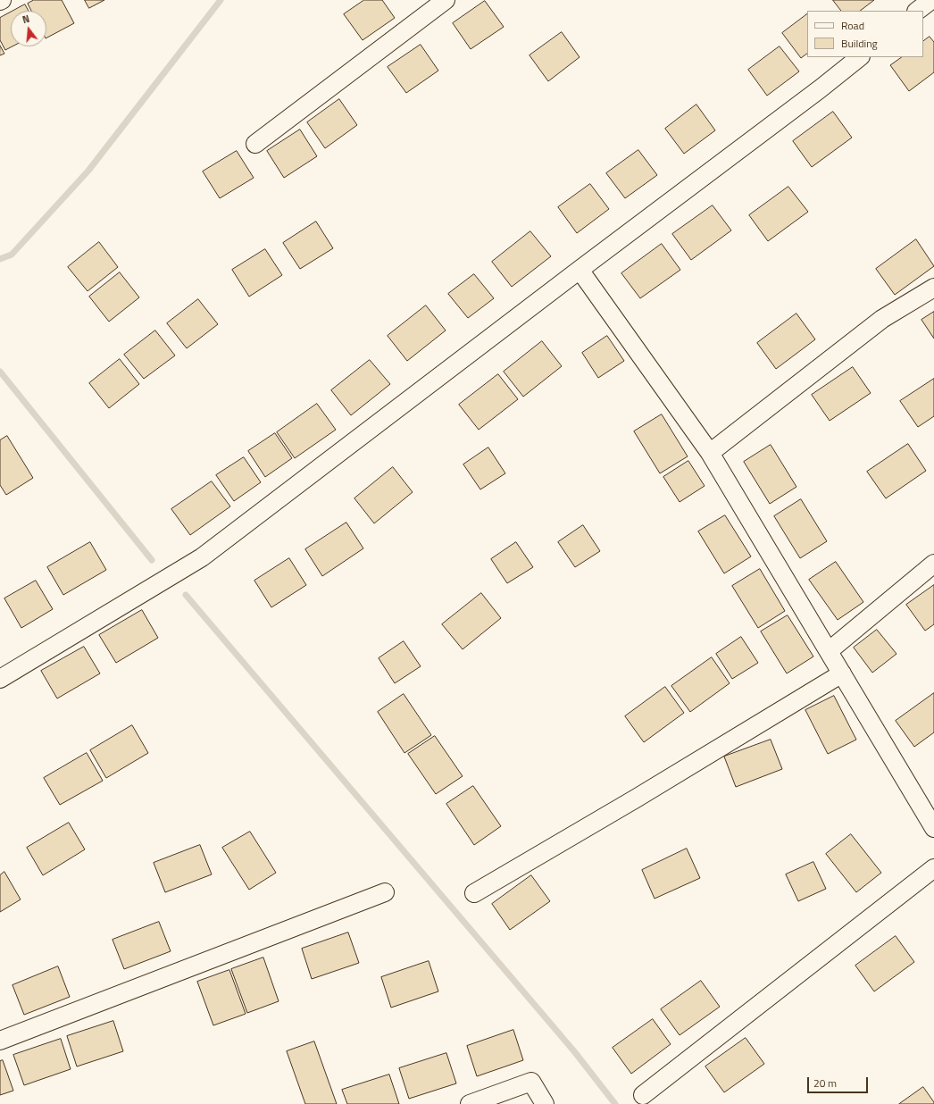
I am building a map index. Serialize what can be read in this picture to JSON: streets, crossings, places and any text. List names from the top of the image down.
{
  "legend": ["Road", "Building"],
  "scale_bar": "20 m",
  "north": "top"
}
